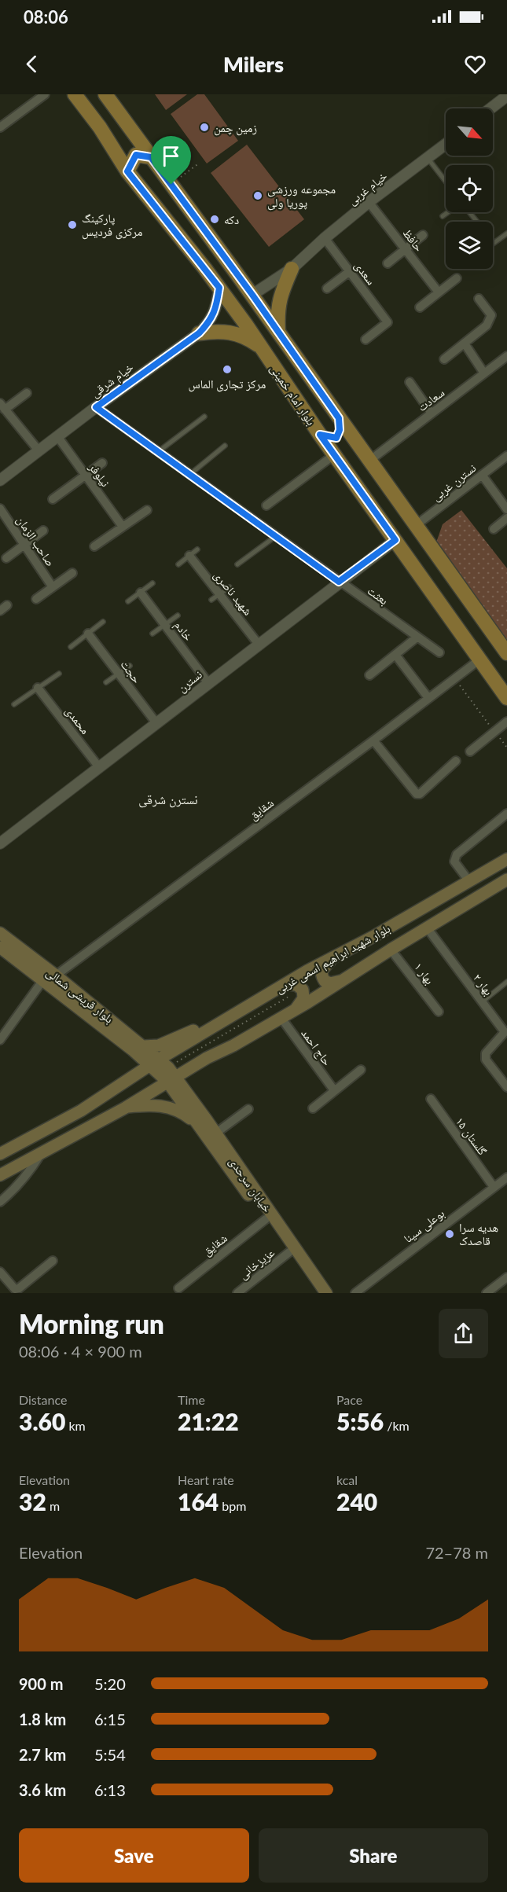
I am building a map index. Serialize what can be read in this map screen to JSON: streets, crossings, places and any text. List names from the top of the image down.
{
  "streets": {
    "main road": [
      "بلوار امام خمینی",
      "بلوار شهید ابراهیم اسمی غربی",
      "بلوار قریشی شمالی",
      "خیابان سرحدی"
    ],
    "street": [
      "خیام غربی",
      "حافظ",
      "سعدی",
      "خیام شرقی",
      "سعادت",
      "نیلوفر",
      "نسترن غربی",
      "صاحب الزمان",
      "شهید ناصری",
      "بعثت",
      "خادم",
      "حجت",
      "نسترن",
      "محمدی",
      "شقایق",
      "بهار ۱",
      "بهار ۲",
      "حاج احمد",
      "گلستان ۱۵",
      "بوعلی سینا",
      "عزیزخانی"
    ]
  },
  "crossings": [
    ["خیام غربی", "حافظ"],
    ["خیام غربی", "سعدی"],
    ["خیام غربی", "بلوار امام خمینی"],
    ["خیام شرقی", "بلوار امام خمینی"],
    ["خیام شرقی", "نیلوفر"],
    ["خیام شرقی", "بعثت"],
    ["بلوار امام خمینی", "سعادت"],
    ["بلوار امام خمینی", "نسترن غربی"],
    ["بلوار امام خمینی", "نسترن"],
    ["بلوار امام خمینی", "شقایق"],
    ["شهید ناصری", "نسترن"],
    ["بعثت", "نسترن"],
    ["خادم", "نسترن"],
    ["حجت", "نسترن"],
    ["نسترن", "محمدی"],
    ["شقایق", "بلوار قریشی شمالی"],
    ["شقایق", "خیابان سرحدی"],
    ["بلوار شهید ابراهیم اسمی غربی", "بهار ۱"],
    ["بلوار شهید ابراهیم اسمی غربی", "بهار ۲"],
    ["بلوار شهید ابراهیم اسمی غربی", "بلوار قریشی شمالی"],
    ["بلوار شهید ابراهیم اسمی غربی", "حاج احمد"],
    ["بلوار شهید ابراهیم اسمی غربی", "خیابان سرحدی"],
    ["بلوار قریشی شمالی", "خیابان سرحدی"],
    ["گلستان ۱۵", "بوعلی سینا"],
    ["خیابان سرحدی", "عزیزخانی"]
  ],
  "districts": ["نسترن شرقی"],
  "places": [
    "زمین چمن",
    "مجموعه ورزشی پوریا ولی",
    "دکه",
    "پارکینگ مرکزی فردیس",
    "مرکز تجاری الماس",
    "هدیه سرا قاصدک"
  ],
  "north": "bottom right",
  "page": {
    "status": "08:06",
    "header": "Milers",
    "heading": ["Morning run", "08:06 · 4 × 900 m"],
    "stats": [
      ["Distance", "3.60 km"],
      ["Time", "21:22"],
      ["Pace", "5:56 /km"],
      ["Elevation", "32 m"],
      ["Heart rate", "164 bpm"],
      ["kcal", "240"]
    ],
    "chart": ["Elevation", "72–78 m"],
    "list": [
      {
        "name": "900 m",
        "note": "5:20"
      },
      {
        "name": "1.8 km",
        "note": "6:15"
      },
      {
        "name": "2.7 km",
        "note": "5:54"
      },
      {
        "name": "3.6 km",
        "note": "6:13"
      }
    ],
    "buttons": ["Save", "Share"]
  }
}
